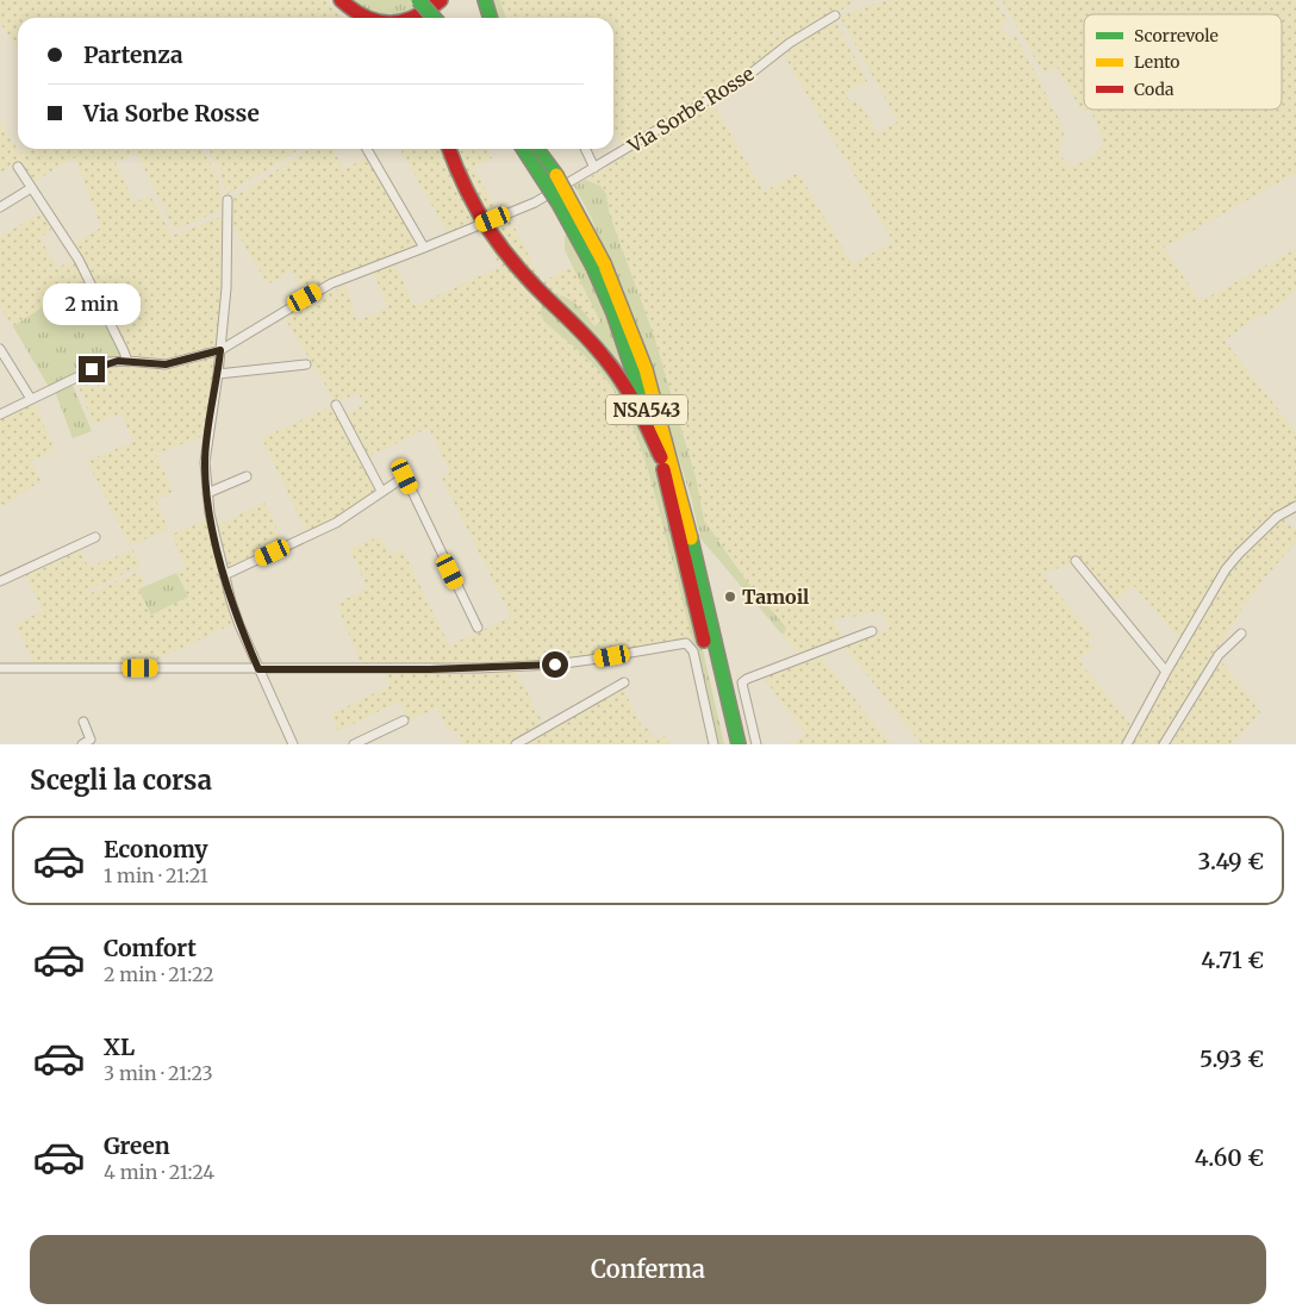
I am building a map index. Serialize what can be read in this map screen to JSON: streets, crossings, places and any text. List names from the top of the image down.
{
  "streets": {
    "highway": ["NSA543"],
    "street": ["Via Sorbe Rosse"]
  },
  "places": ["Tamoil"],
  "legend": ["Scorrevole", "Lento", "Coda"],
  "page": {
    "banner": ["Partenza", "Via Sorbe Rosse"],
    "bubble": "2 min",
    "heading": "Scegli la corsa",
    "list": [
      {
        "name": "Economy",
        "note": "1 min · 21:21",
        "value": "3.49 €"
      },
      {
        "name": "Comfort",
        "note": "2 min · 21:22",
        "value": "4.71 €"
      },
      {
        "name": "XL",
        "note": "3 min · 21:23",
        "value": "5.93 €"
      },
      {
        "name": "Green",
        "note": "4 min · 21:24",
        "value": "4.60 €"
      }
    ],
    "buttons": "Conferma"
  }
}
